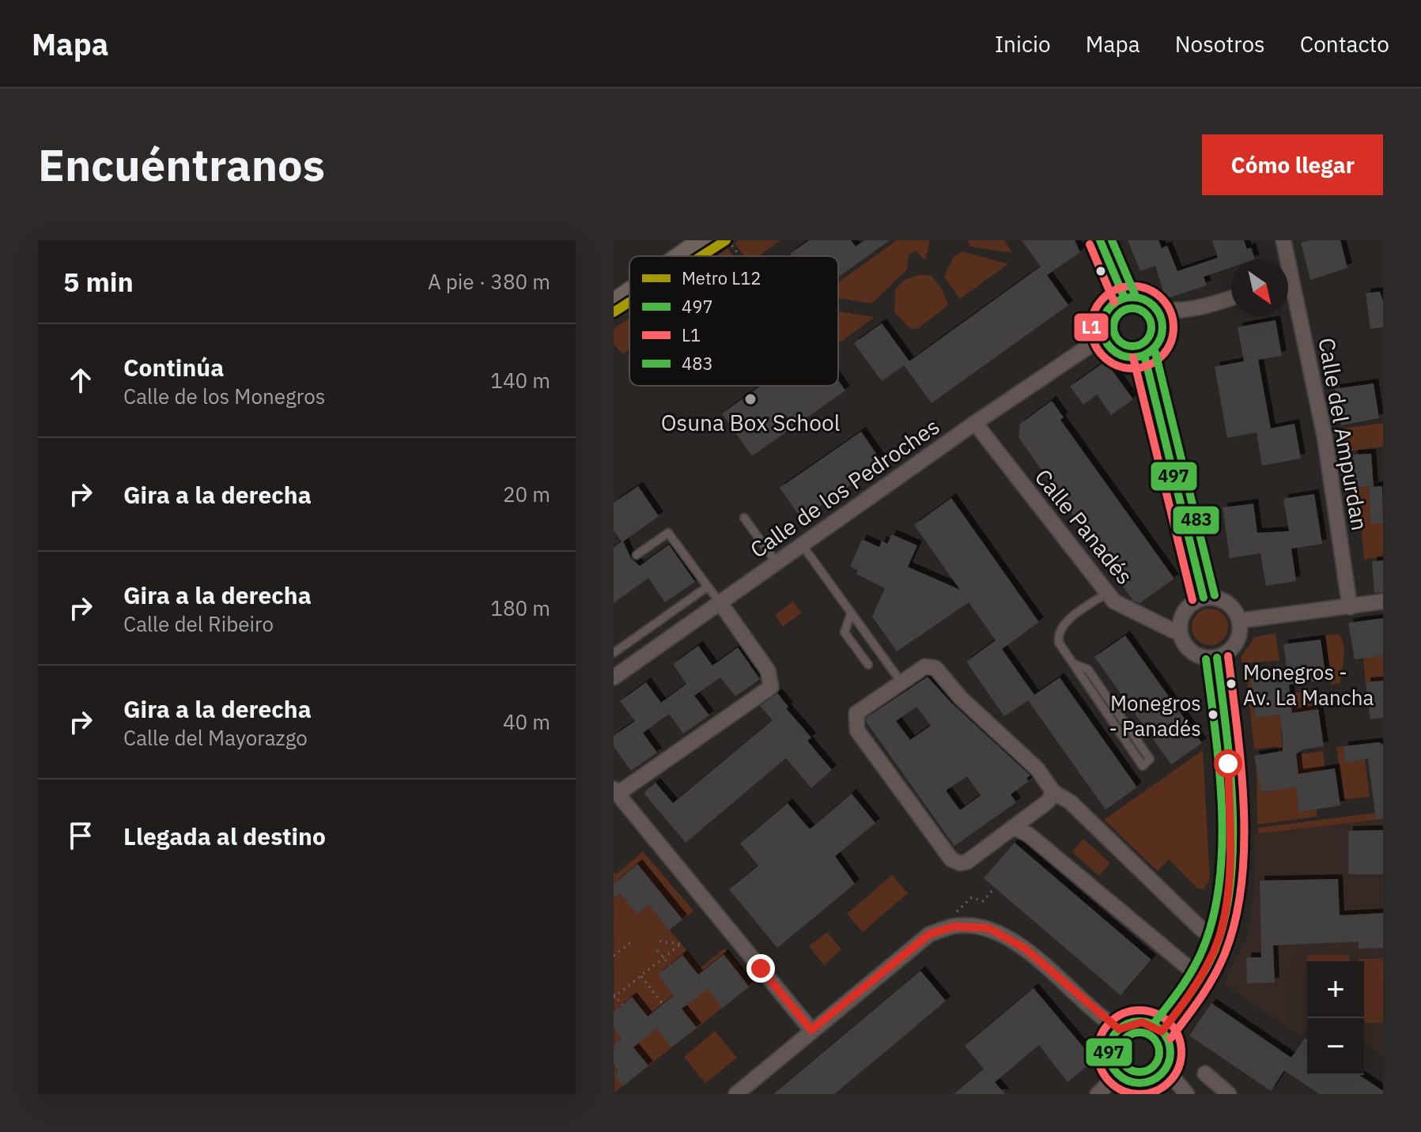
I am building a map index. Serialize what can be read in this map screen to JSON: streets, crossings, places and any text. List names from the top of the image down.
{
  "streets": {
    "street": ["Calle del Ampurdan", "Calle de los Pedroches", "Calle Panadés"]
  },
  "crossings": [
    ["Calle de los Pedroches", "Calle Panadés"]
  ],
  "places": ["Osuna Box School", "Monegros - Av. La Mancha", "Monegros - Panadés"],
  "lines": [
    "metro line L12",
    "transit line 497",
    "transit line 483",
    "transit line L1"
  ],
  "legend": [
    "Metro L12",
    "497",
    "L1",
    "483"
  ],
  "north": "bottom right",
  "page": {
    "header": "Mapa",
    "nav": [
      "Inicio",
      "Mapa",
      "Nosotros",
      "Contacto"
    ],
    "buttons": "Cómo llegar",
    "title": "Encuéntranos",
    "heading": ["5 min", "A pie · 380 m"],
    "list": [
      ["Continúa", "Calle de los Monegros", "140 m"],
      ["Gira a la derecha", "20 m"],
      ["Gira a la derecha", "Calle del Ribeiro", "180 m"],
      ["Gira a la derecha", "Calle del Mayorazgo", "40 m"],
      "Llegada al destino"
    ],
    "map_buttons": ["+", "−"]
  }
}
